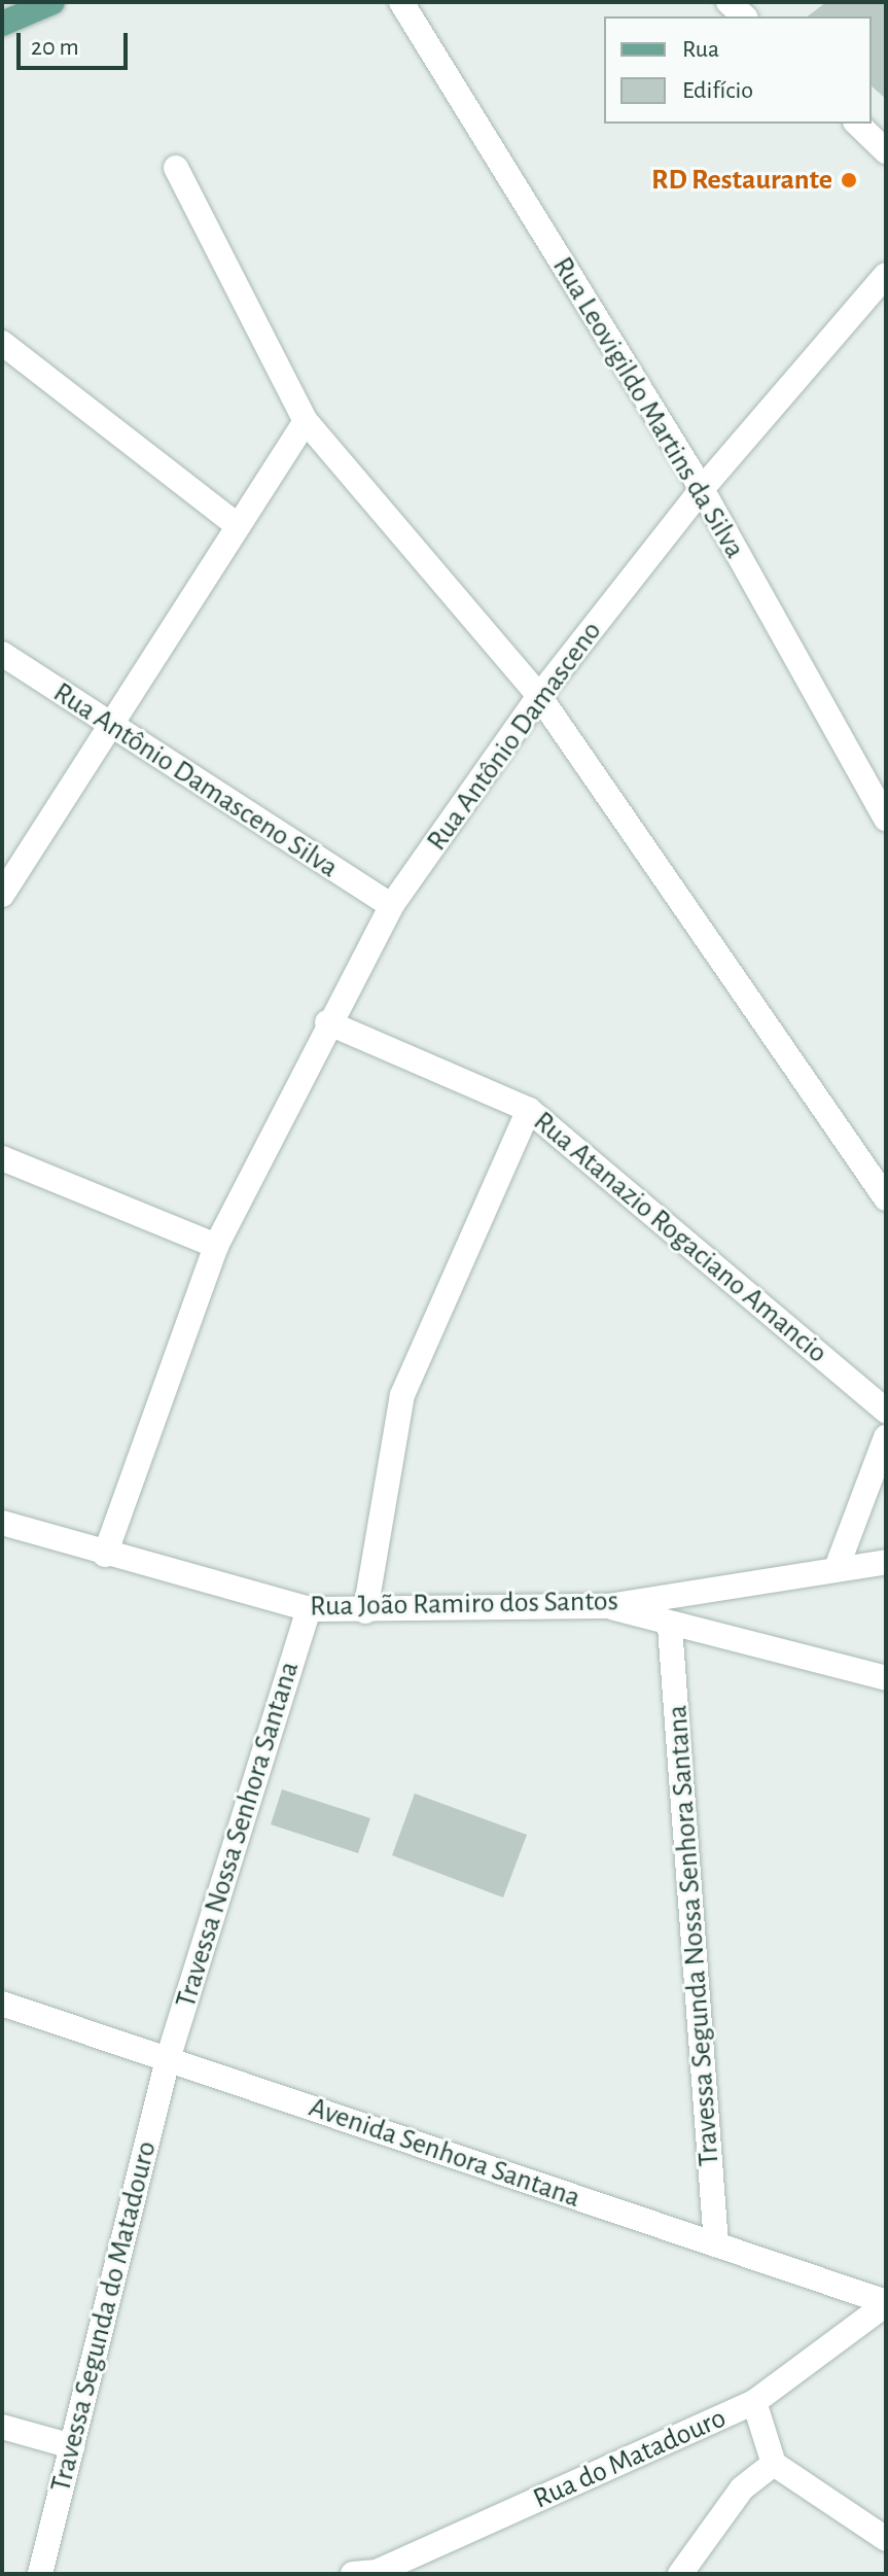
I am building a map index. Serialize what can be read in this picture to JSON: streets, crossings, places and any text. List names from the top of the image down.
{
  "streets": {
    "street": [
      "Rua Leovigildo Martins da Silva",
      "Rua Antônio Damasceno",
      "Rua Antônio Damasceno Silva",
      "Rua Atanazio Rogaciano Amancio",
      "Rua João Ramiro dos Santos",
      "Travessa Nossa Senhora Santana",
      "Travessa Segunda Nossa Senhora Santana",
      "Avenida Senhora Santana",
      "Travessa Segunda do Matadouro",
      "Rua do Matadouro"
    ]
  },
  "crossings": [
    ["Rua Leovigildo Martins da Silva", "Rua Antônio Damasceno"],
    ["Rua Antônio Damasceno", "Rua Antônio Damasceno Silva"],
    ["Rua Antônio Damasceno", "Rua Atanazio Rogaciano Amancio"],
    ["Rua Antônio Damasceno", "Rua João Ramiro dos Santos"],
    ["Rua João Ramiro dos Santos", "Travessa Nossa Senhora Santana"],
    ["Travessa Nossa Senhora Santana", "Avenida Senhora Santana"],
    ["Travessa Nossa Senhora Santana", "Travessa Segunda do Matadouro"],
    ["Travessa Segunda Nossa Senhora Santana", "Avenida Senhora Santana"],
    ["Avenida Senhora Santana", "Travessa Segunda do Matadouro"],
    ["Avenida Senhora Santana", "Rua do Matadouro"]
  ],
  "places": ["RD Restaurante"],
  "legend": ["Rua", "Edifício"],
  "scale_bar": "20 m"
}
